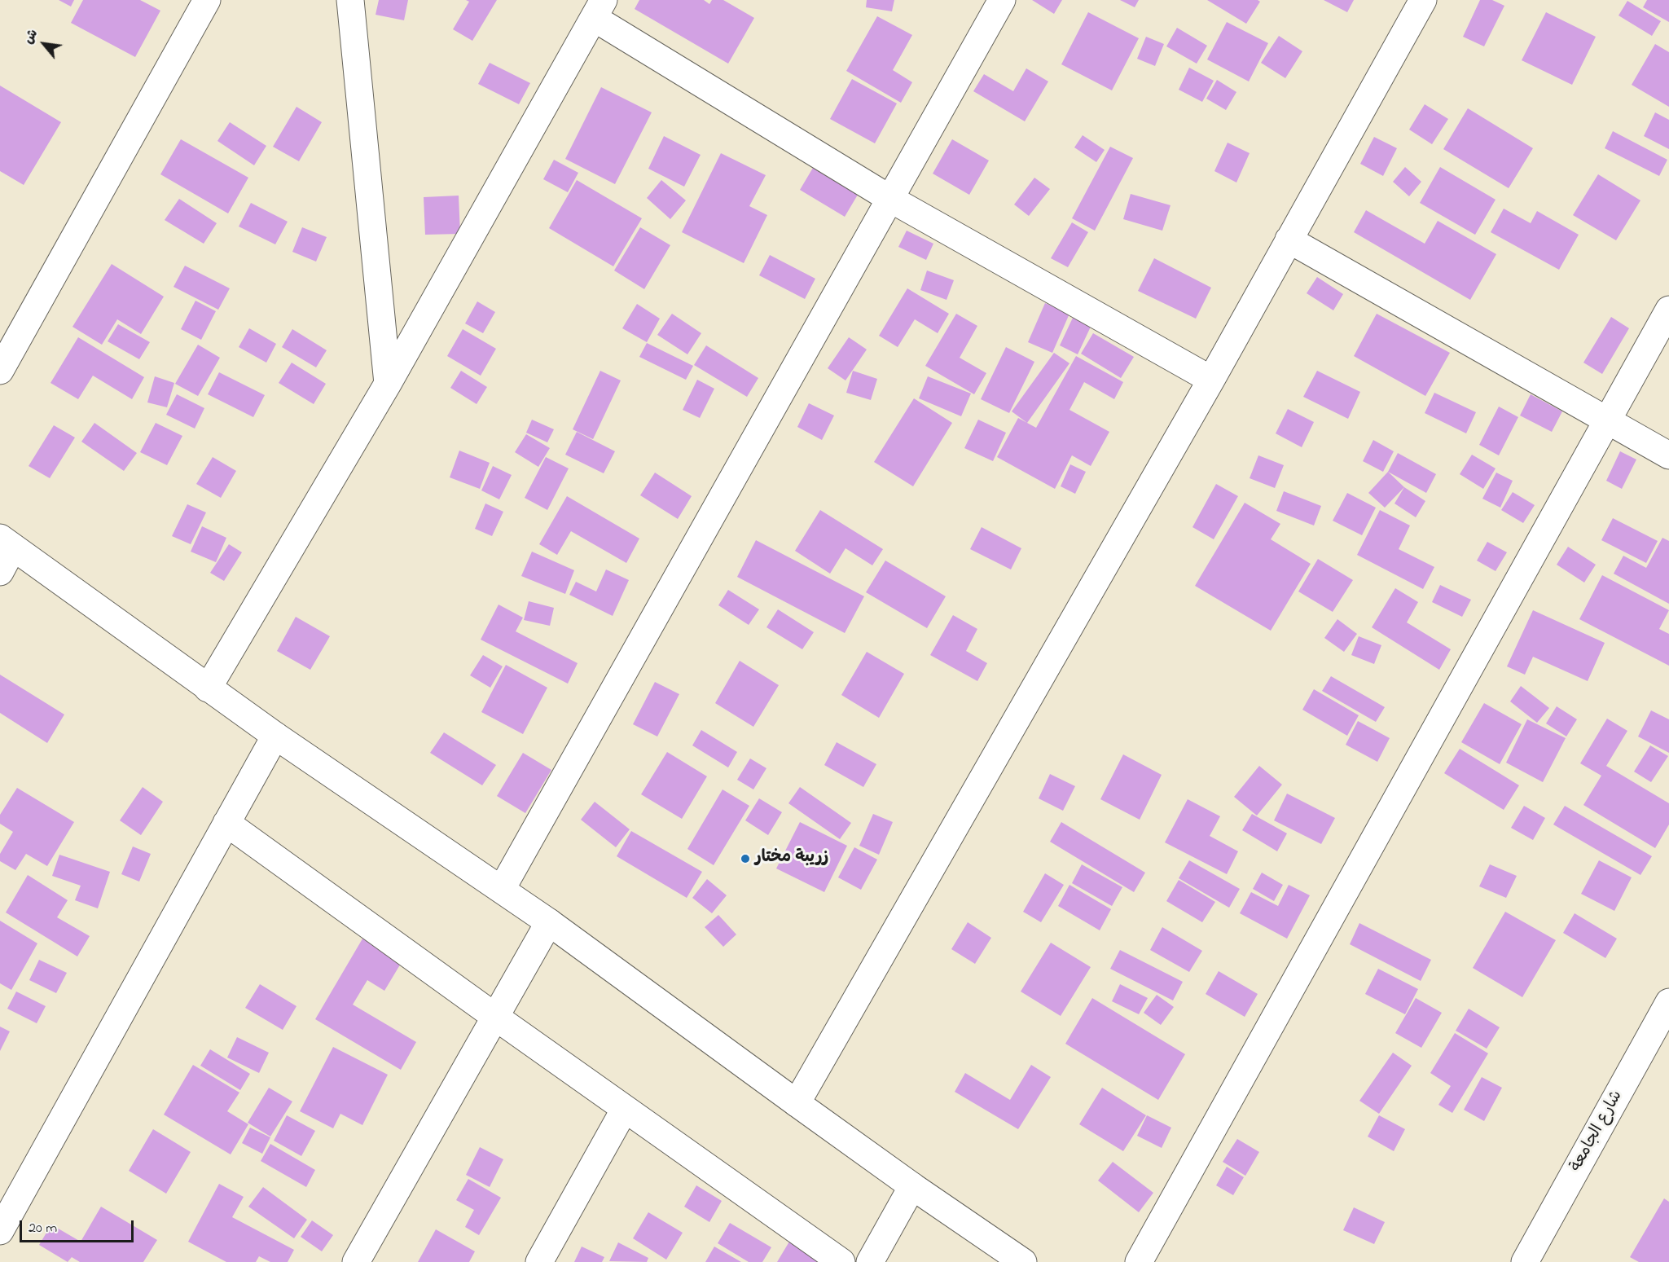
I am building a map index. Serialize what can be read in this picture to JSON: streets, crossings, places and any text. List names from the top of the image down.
{
  "streets": {
    "street": ["شارع الجامعة"]
  },
  "places": ["زريبة مختار"],
  "scale_bar": "20 m",
  "north": "top left"
}
